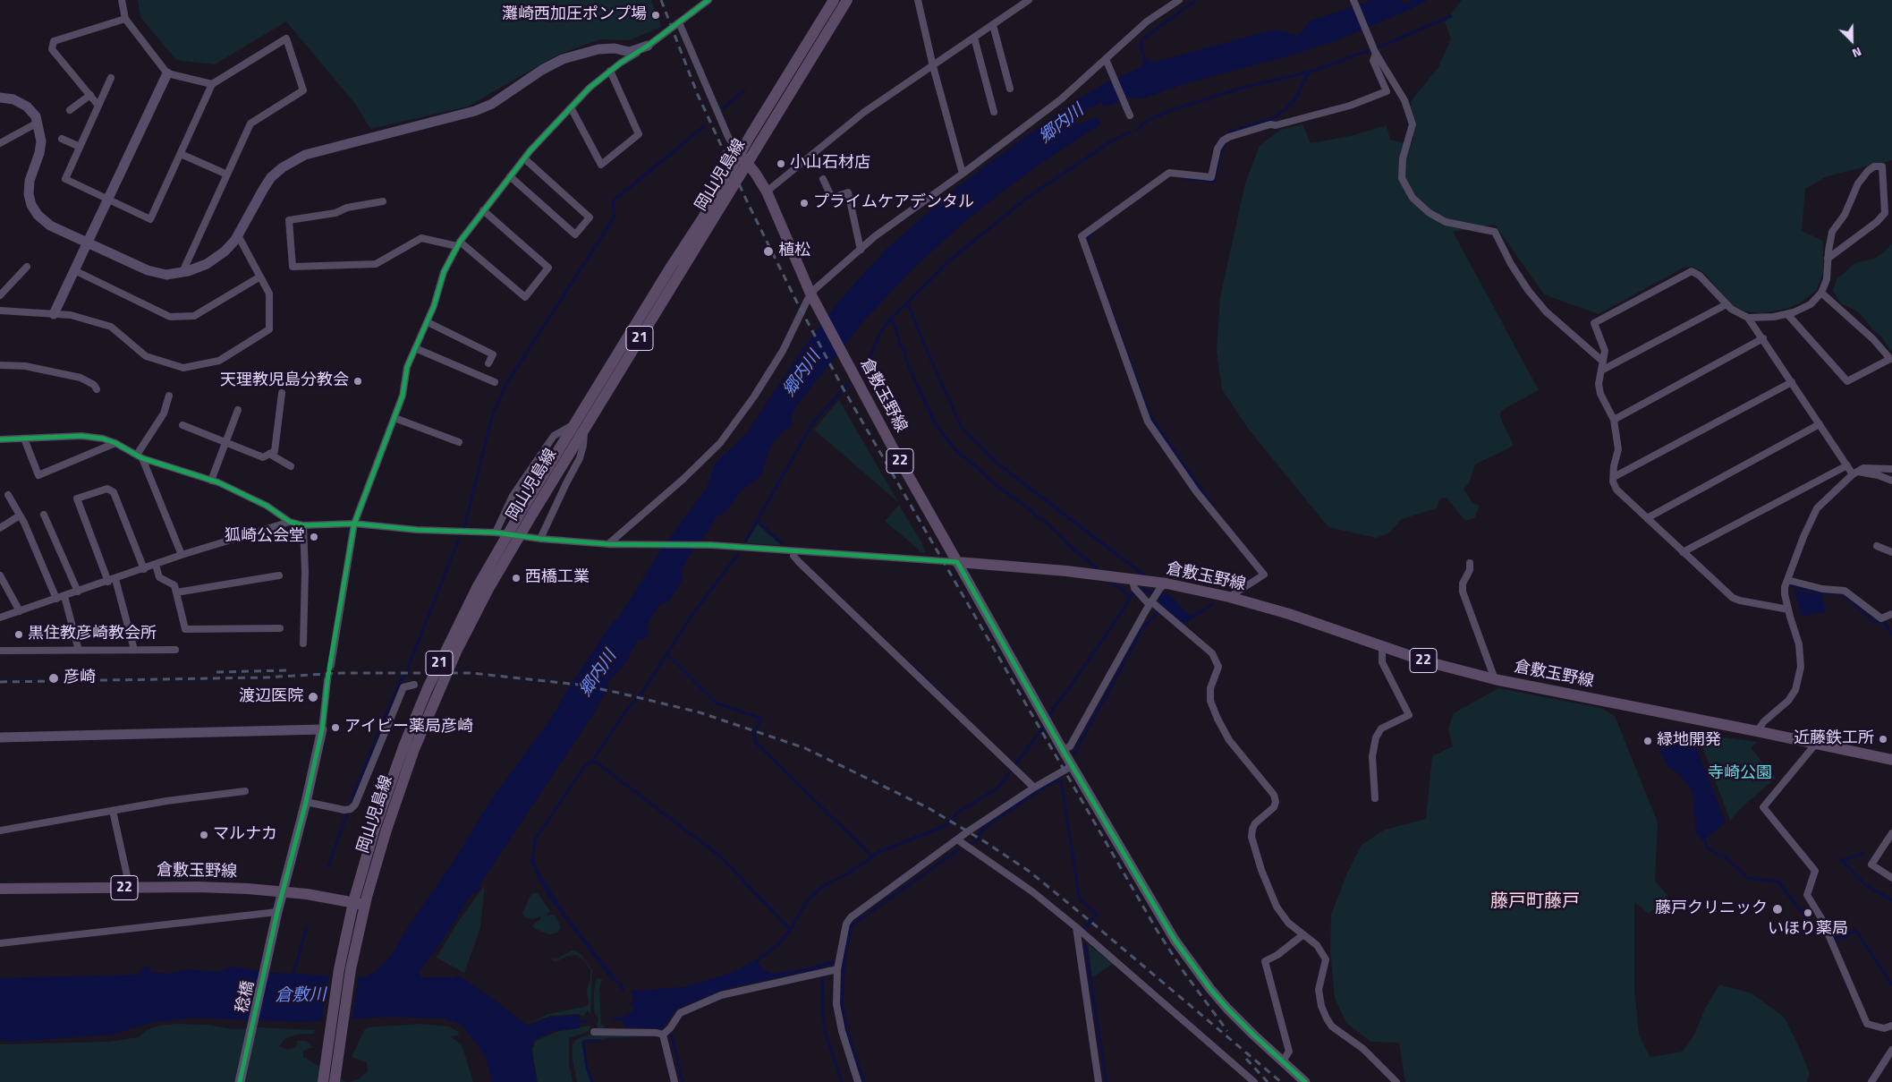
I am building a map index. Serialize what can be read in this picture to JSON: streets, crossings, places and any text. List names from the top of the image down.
{
  "streets": {
    "main road": [
      "岡山児島線",
      "21",
      "倉敷玉野線",
      "22"
    ],
    "street": ["稔橋"]
  },
  "crossings": [
    ["岡山児島線", "倉敷玉野線"],
    ["倉敷玉野線", "稔橋"]
  ],
  "districts": ["藤戸町藤戸"],
  "water": ["郷内川", "倉敷川"],
  "parks": ["寺崎公園"],
  "places": [
    "灘崎西加圧ポンプ場",
    "小山石材店",
    "プライムケアデンタル",
    "植松",
    "天理教児島分教会",
    "狐崎公会堂",
    "西橋工業",
    "黒住教彦崎教会所",
    "彦崎",
    "渡辺医院",
    "アイビー薬局彦崎",
    "近藤鉄工所",
    "緑地開発",
    "マルナカ",
    "藤戸クリニック",
    "いほり薬局"
  ],
  "north": "bottom right"
}
